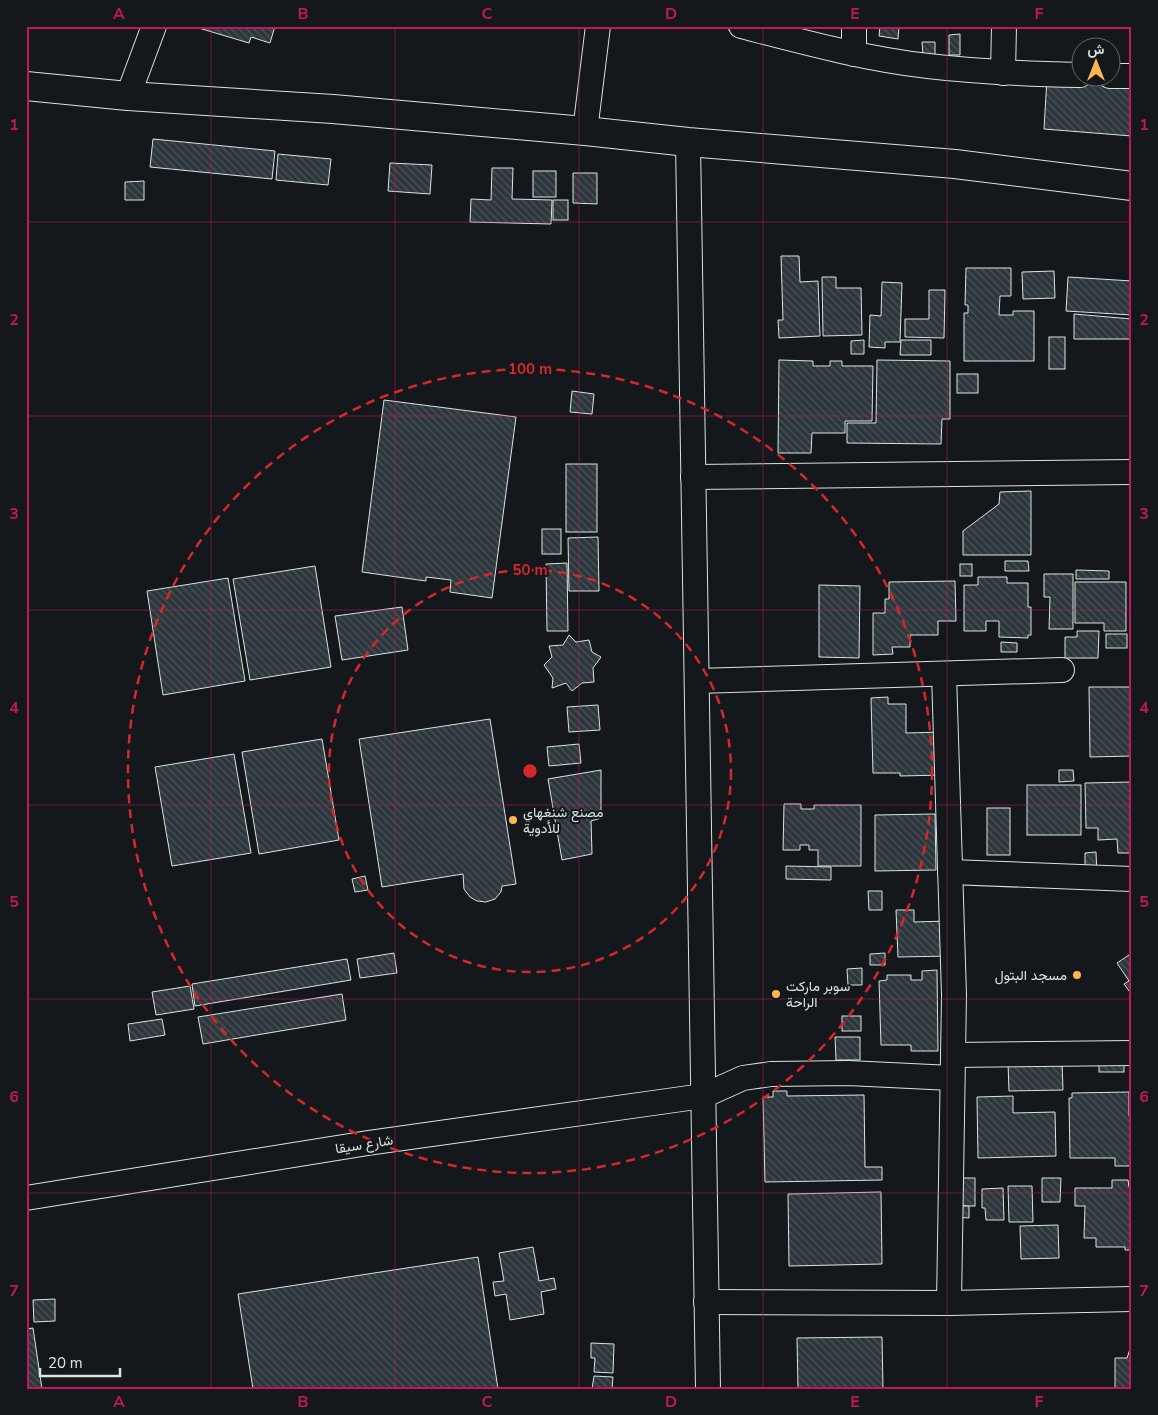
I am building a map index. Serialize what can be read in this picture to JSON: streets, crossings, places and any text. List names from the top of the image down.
{
  "streets": {
    "street": ["شارع سيقا"]
  },
  "places": ["مصنع شنغهاي للأدوية", "مسجد البتول", "سوبر ماركت الراحة"],
  "scale_bar": "20 m",
  "north": "top",
  "grid": {
    "columns": [
      "A",
      "B",
      "C",
      "D",
      "E",
      "F"
    ],
    "rows": [
      "1",
      "2",
      "3",
      "4",
      "5",
      "6",
      "7"
    ]
  },
  "rings": ["100 m", "50 m"]
}
